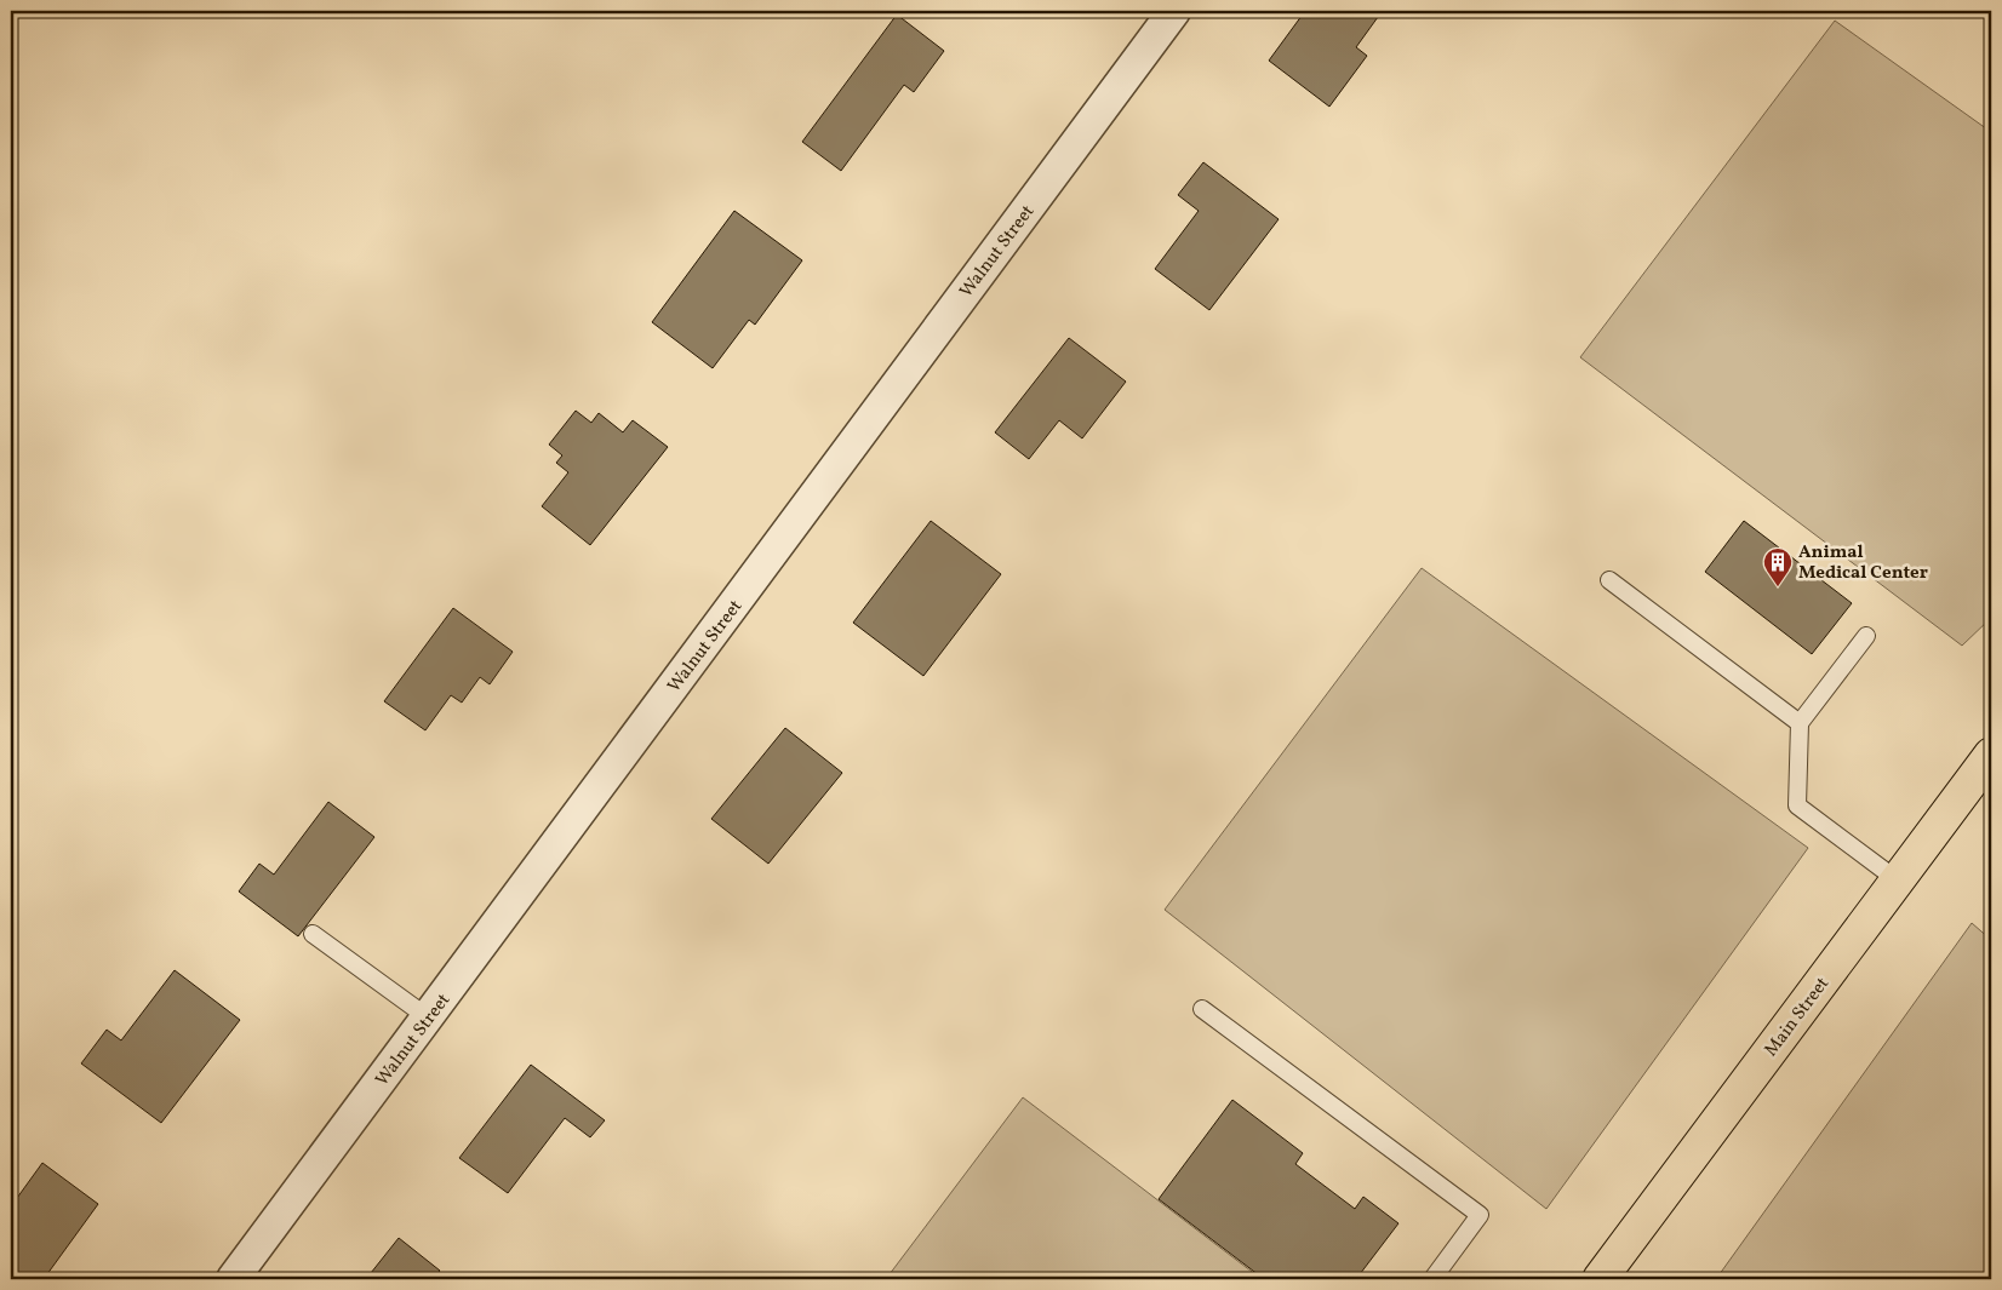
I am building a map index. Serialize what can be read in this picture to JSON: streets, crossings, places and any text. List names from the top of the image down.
{
  "streets": {
    "main road": ["Main Street"],
    "street": ["Walnut Street"]
  },
  "places": {
    "building": ["Animal Medical Center"]
  }
}
